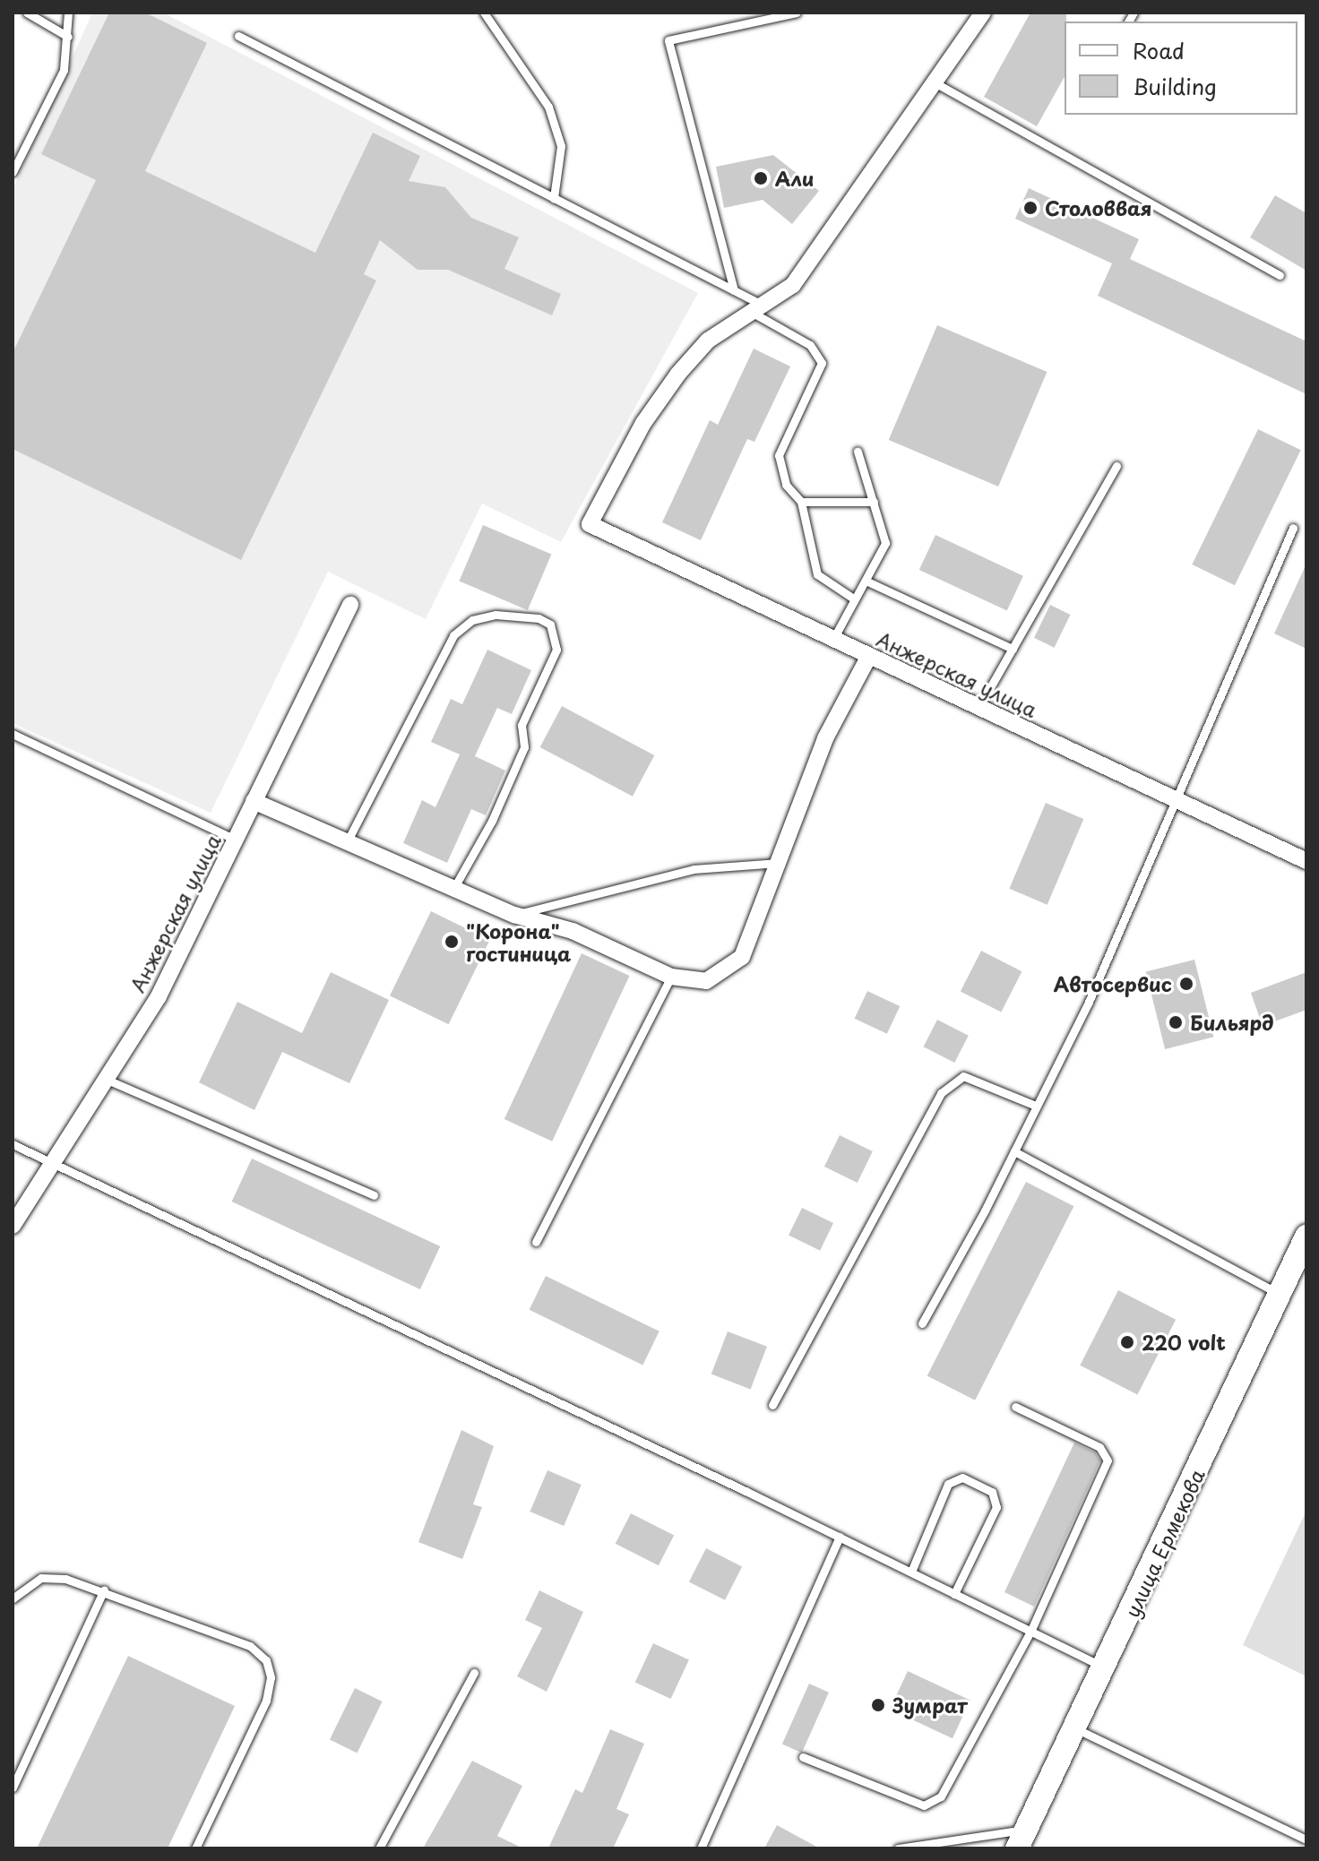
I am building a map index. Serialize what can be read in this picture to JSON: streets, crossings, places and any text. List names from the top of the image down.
{
  "streets": {
    "main road": ["улица Ермекова"],
    "street": ["Анжерская улица"]
  },
  "places": [
    "Али",
    "Столоввая",
    "\"Корона\" гостиница",
    "Автосервис",
    "Бильярд",
    "220 volt",
    "Зумрат"
  ],
  "legend": ["Road", "Building"]
}
